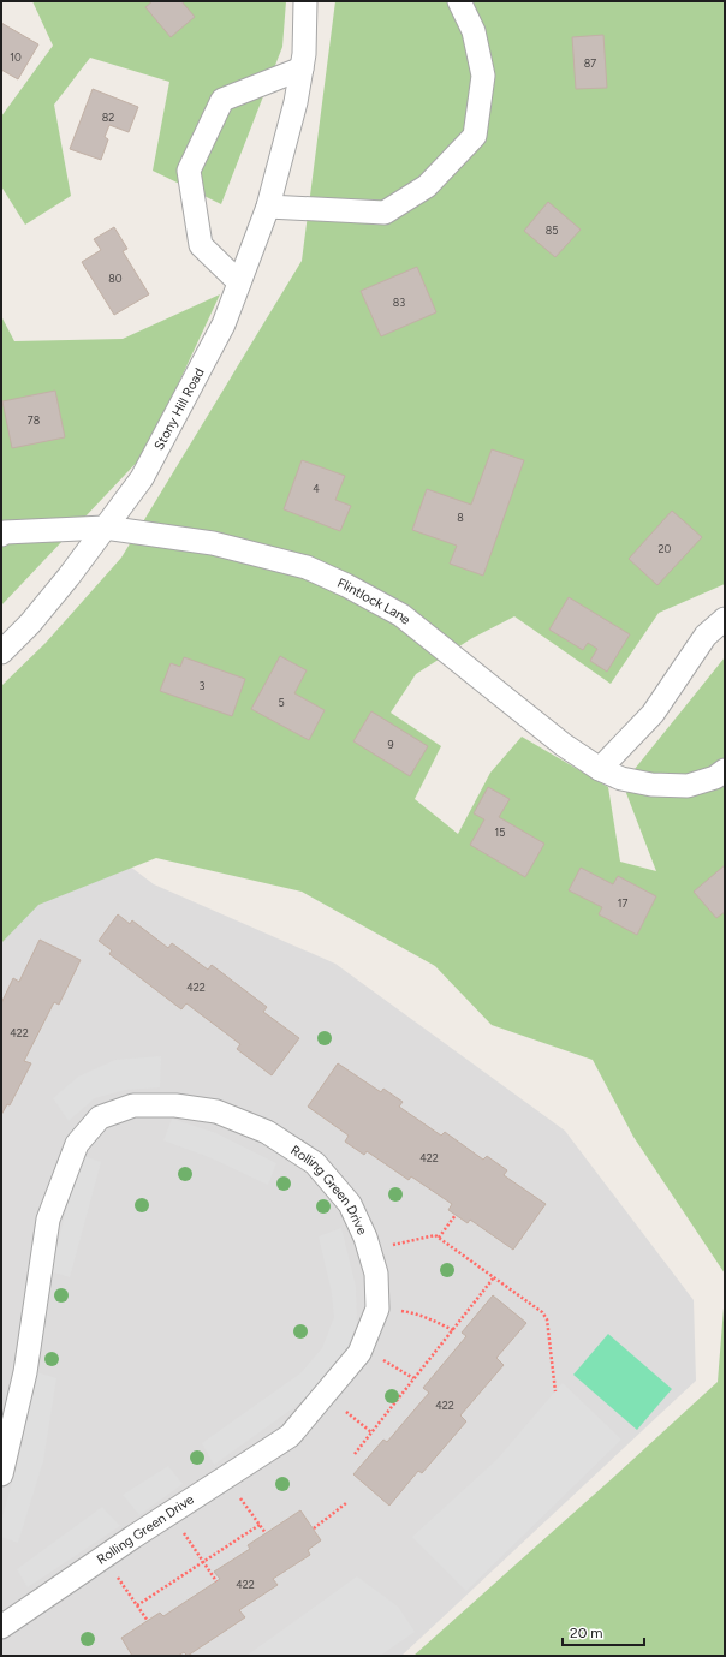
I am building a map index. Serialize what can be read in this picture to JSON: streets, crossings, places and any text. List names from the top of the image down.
{
  "streets": {
    "street": ["Stony Hill Road", "Flintlock Lane", "Rolling Green Drive"]
  },
  "crossings": [
    ["Stony Hill Road", "Flintlock Lane"]
  ],
  "house_numbers": [
    "10",
    "87",
    "82",
    "85",
    "80",
    "83",
    "78",
    "4",
    "8",
    "20",
    "3",
    "5",
    "9",
    "15",
    "17",
    "422",
    "422",
    "422",
    "422",
    "422"
  ],
  "scale_bar": "20 m"
}
